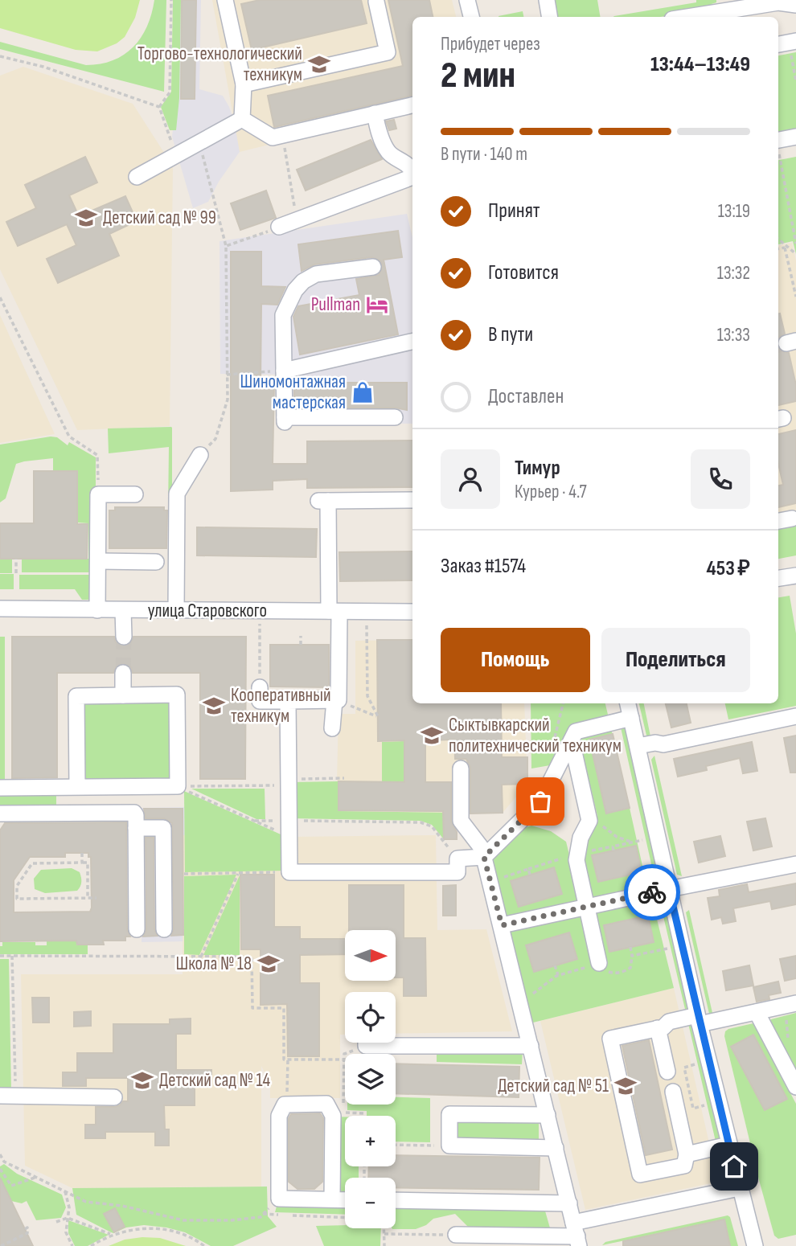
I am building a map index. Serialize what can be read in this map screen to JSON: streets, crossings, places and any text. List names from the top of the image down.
{
  "streets": {
    "street": ["улица Старовского"]
  },
  "places": {
    "school or university": [
      "Торгово-технологический техникум",
      "Детский сад № 99",
      "Кооперативный техникум",
      "Сыктывкарский политехнический техникум",
      "Школа № 18",
      "Детский сад № 14",
      "Детский сад № 51"
    ],
    "hotel": ["Pullman"],
    "shop": ["Шиномонтажная мастерская"]
  },
  "north": "right",
  "page": {
    "heading": ["2 мин", "Прибудет через", "13:44–13:49"],
    "panel": [
      "Тимур",
      "Курьер · 4.7",
      "Заказ #1574",
      "453 ₽"
    ],
    "bar": "В пути · 140 m",
    "list": [
      ["Принят", "13:19"],
      ["Готовится", "13:32"],
      ["В пути", "13:33"],
      "Доставлен"
    ],
    "buttons": ["Помощь", "Поделиться"],
    "map_buttons": ["+", "−"]
  }
}
